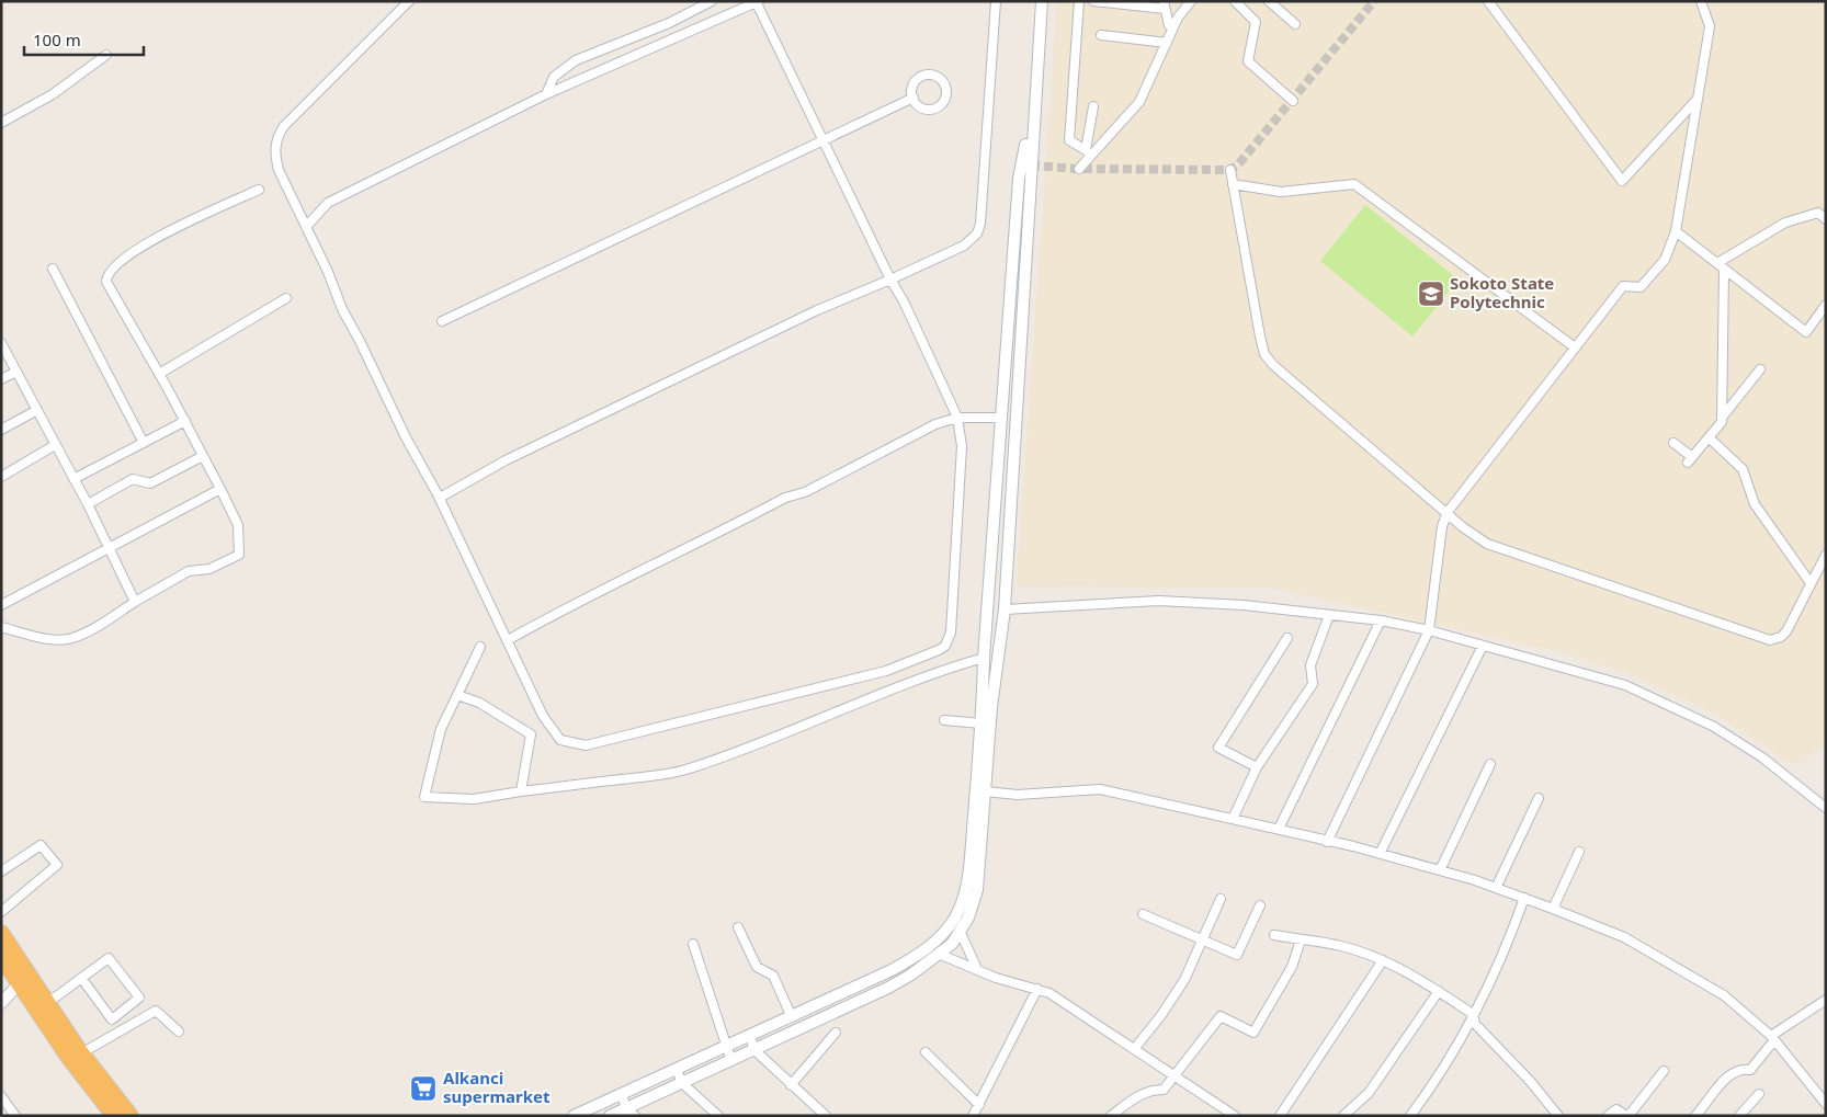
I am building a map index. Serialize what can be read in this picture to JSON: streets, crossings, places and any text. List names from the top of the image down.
{
  "places": {
    "school or university": ["Sokoto State Polytechnic"],
    "supermarket": ["Alkanci supermarket"]
  },
  "scale_bar": "100 m"
}
